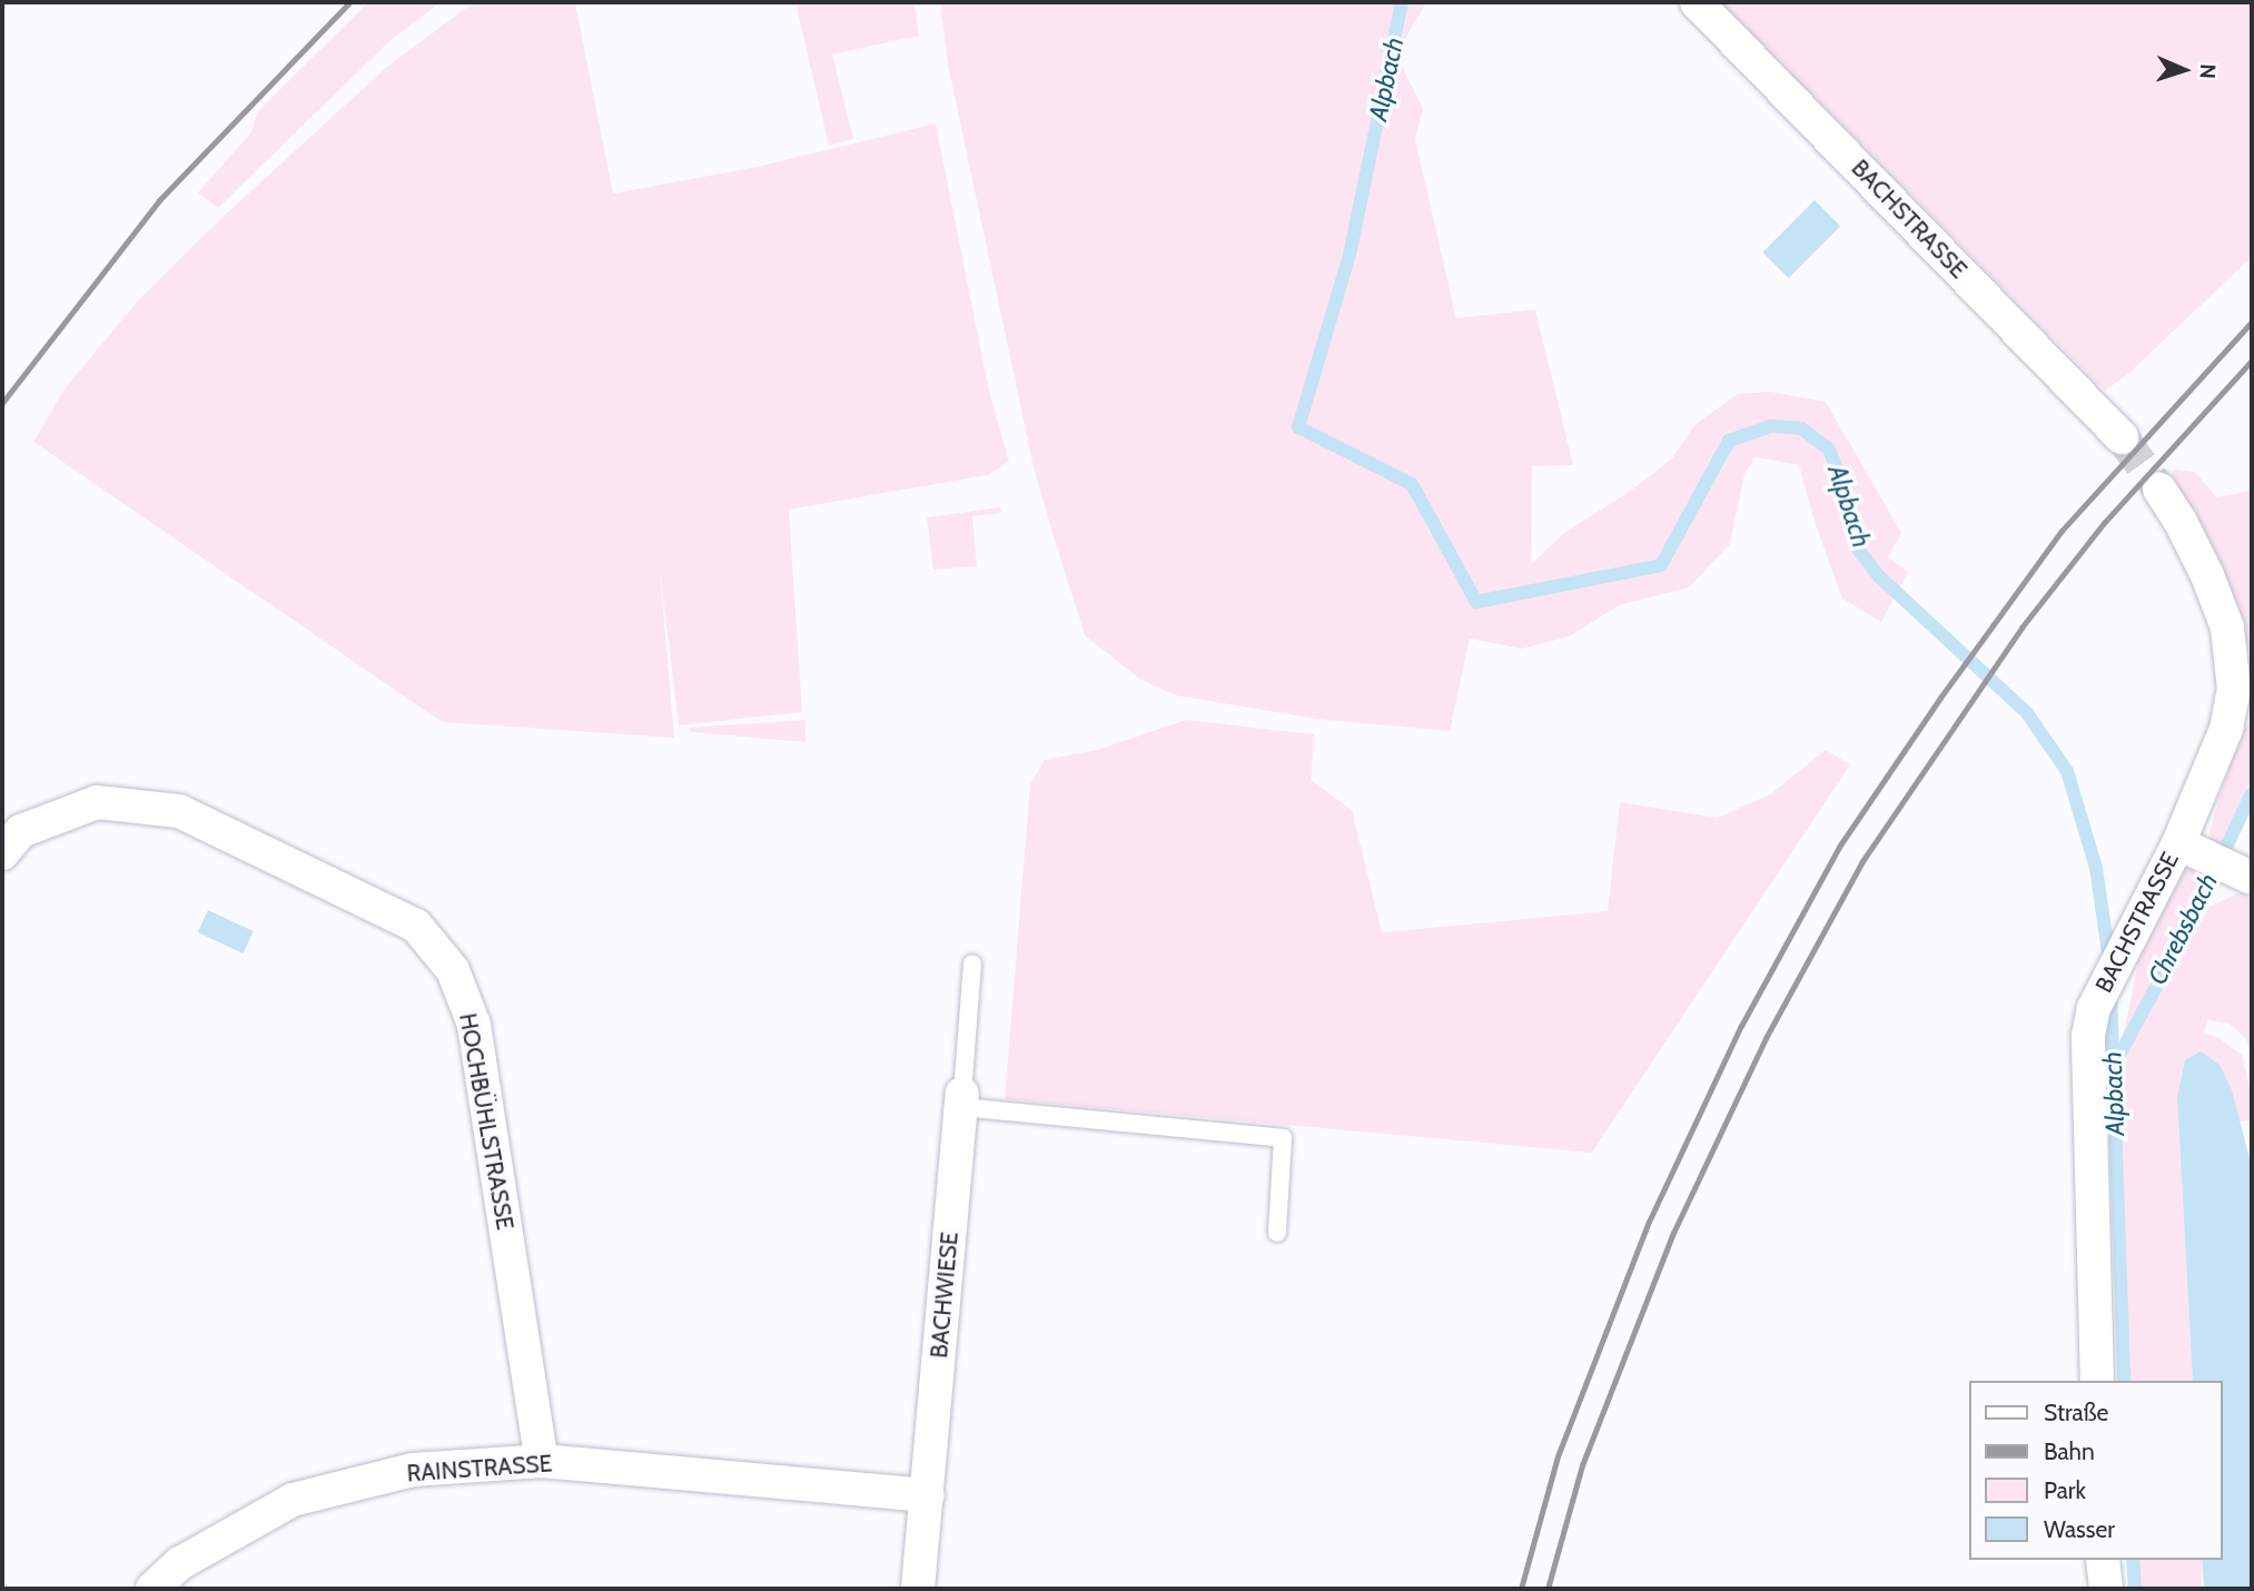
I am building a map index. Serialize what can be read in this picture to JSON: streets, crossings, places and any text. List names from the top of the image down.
{
  "streets": {
    "street": [
      "BACHSTRASSE",
      "HOCHBÜHLSTRASSE",
      "BACHWIESE",
      "RAINSTRASSE"
    ]
  },
  "crossings": [
    ["HOCHBÜHLSTRASSE", "RAINSTRASSE"],
    ["BACHWIESE", "RAINSTRASSE"]
  ],
  "water": ["Alpbach", "Chrebsbach"],
  "legend": [
    "Straße",
    "Bahn",
    "Park",
    "Wasser"
  ],
  "north": "right"
}
